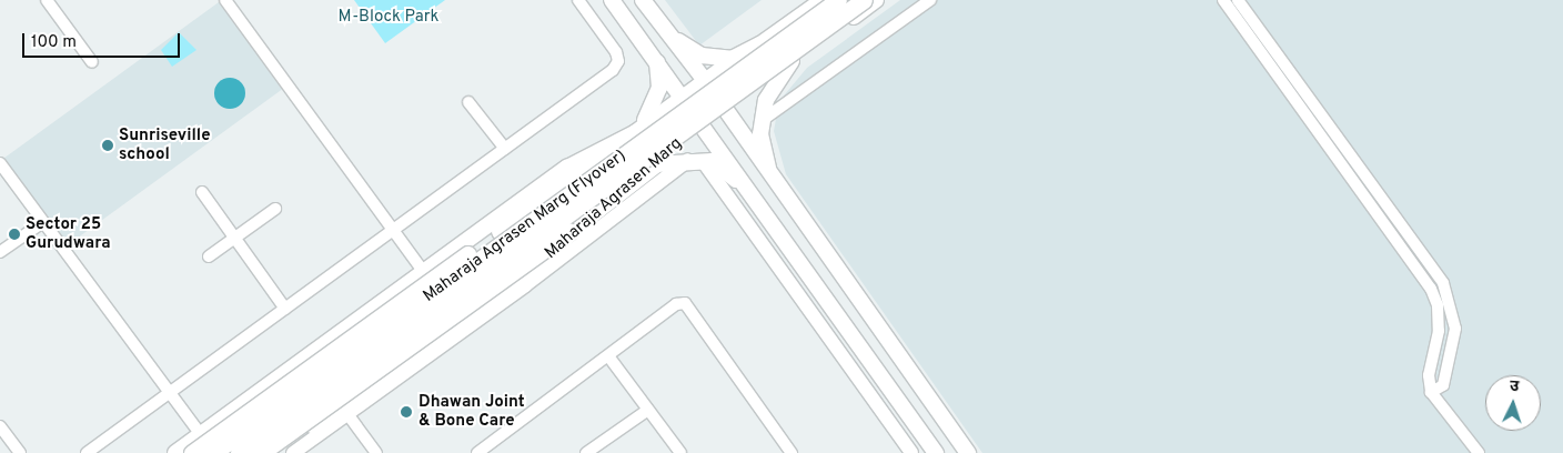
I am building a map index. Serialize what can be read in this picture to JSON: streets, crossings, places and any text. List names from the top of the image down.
{
  "streets": {
    "main road": ["Maharaja Agrasen Marg", "Maharaja Agrasen Marg (Flyover)"]
  },
  "parks": ["M-Block Park"],
  "places": ["Sunriseville school", "Sector 25 Gurudwara", "Dhawan Joint & Bone Care"],
  "scale_bar": "100 m",
  "north": "top"
}
